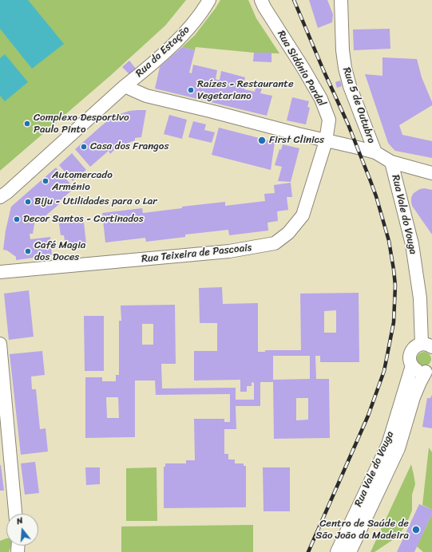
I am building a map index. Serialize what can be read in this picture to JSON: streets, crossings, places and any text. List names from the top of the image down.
{
  "streets": {
    "street": [
      "Rua da Estação",
      "Rua Sidónio Pardal",
      "Rua 5 de Outubro",
      "Rua Vale do Vouga",
      "Rua Teixeira de Pascoais"
    ]
  },
  "crossings": [
    ["Rua Sidónio Pardal", "Rua Teixeira de Pascoais"]
  ],
  "places": [
    "Raízes - Restaurante Vegetariano",
    "Complexo Desportivo Paulo Pinto",
    "First Clinics",
    "Casa dos Frangos",
    "Automercado Arménio",
    "Biju - Utilidades para o Lar",
    "Decor Santos - Cortinados",
    "Café Magia dos Doces",
    "Centro de Saúde de São João da Madeira"
  ],
  "north": "top"
}
